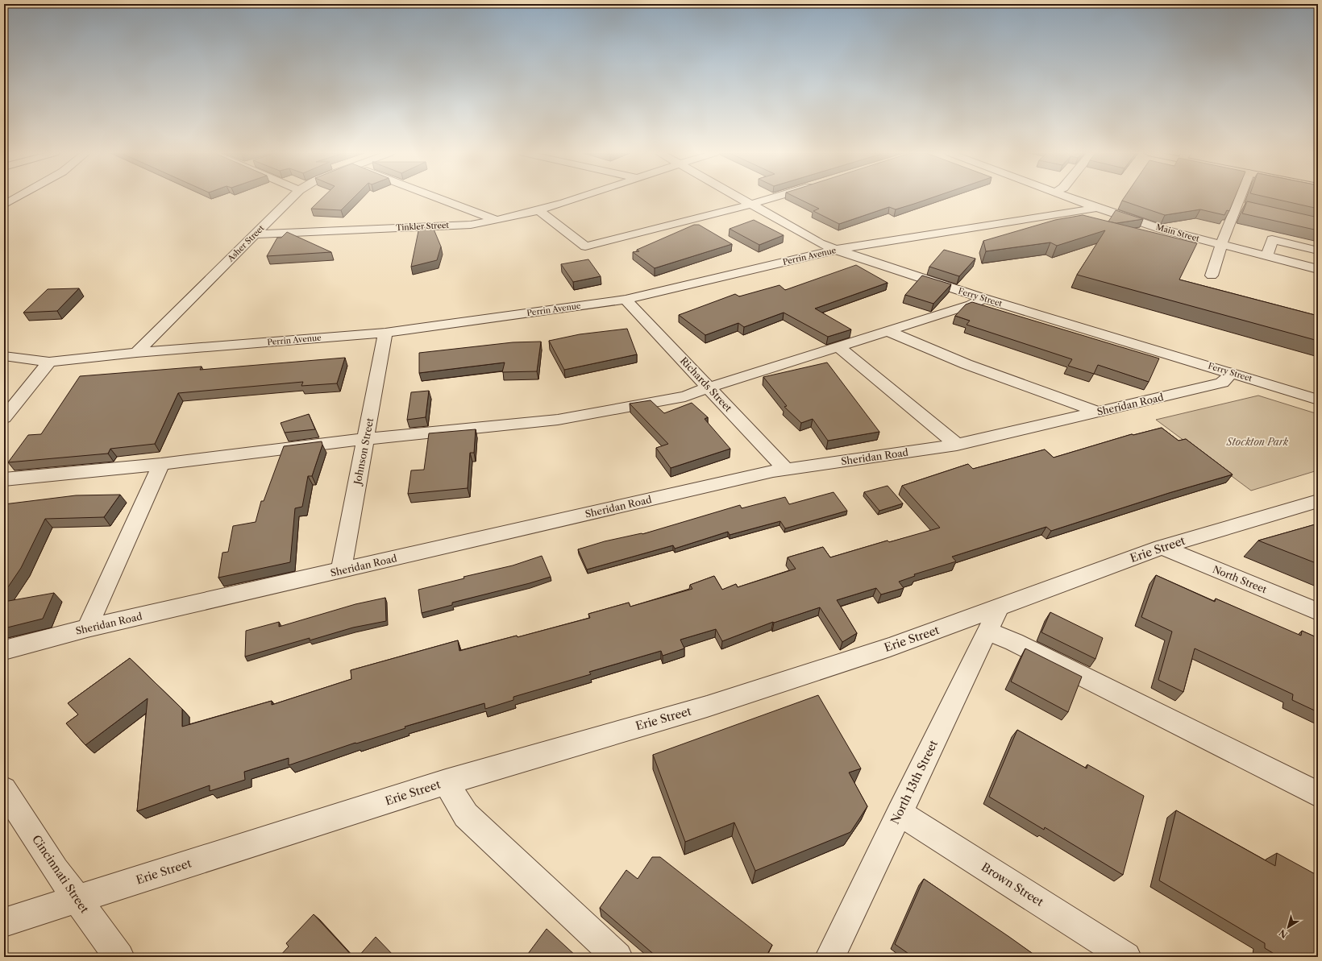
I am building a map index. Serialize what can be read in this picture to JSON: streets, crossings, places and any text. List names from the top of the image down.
{
  "streets": {
    "street": [
      "Tinkler Street",
      "Main Street",
      "Asher Street",
      "Perrin Avenue",
      "Ferry Street",
      "Richards Street",
      "Sheridan Road",
      "Johnson Street",
      "Erie Street",
      "North Street",
      "North 13th Street",
      "Cincinnati Street",
      "Brown Street"
    ]
  },
  "crossings": [
    ["Tinkler Street", "Asher Street"],
    ["Main Street", "Perrin Avenue"],
    ["Asher Street", "Perrin Avenue"],
    ["Perrin Avenue", "Ferry Street"],
    ["Perrin Avenue", "Richards Street"],
    ["Perrin Avenue", "Johnson Street"],
    ["Ferry Street", "Sheridan Road"],
    ["Richards Street", "Sheridan Road"],
    ["Sheridan Road", "Johnson Street"],
    ["Erie Street", "North Street"],
    ["Erie Street", "North 13th Street"],
    ["Erie Street", "Cincinnati Street"],
    ["North 13th Street", "Brown Street"]
  ],
  "parks": ["Stockton Park"],
  "north": "bottom left"
}
